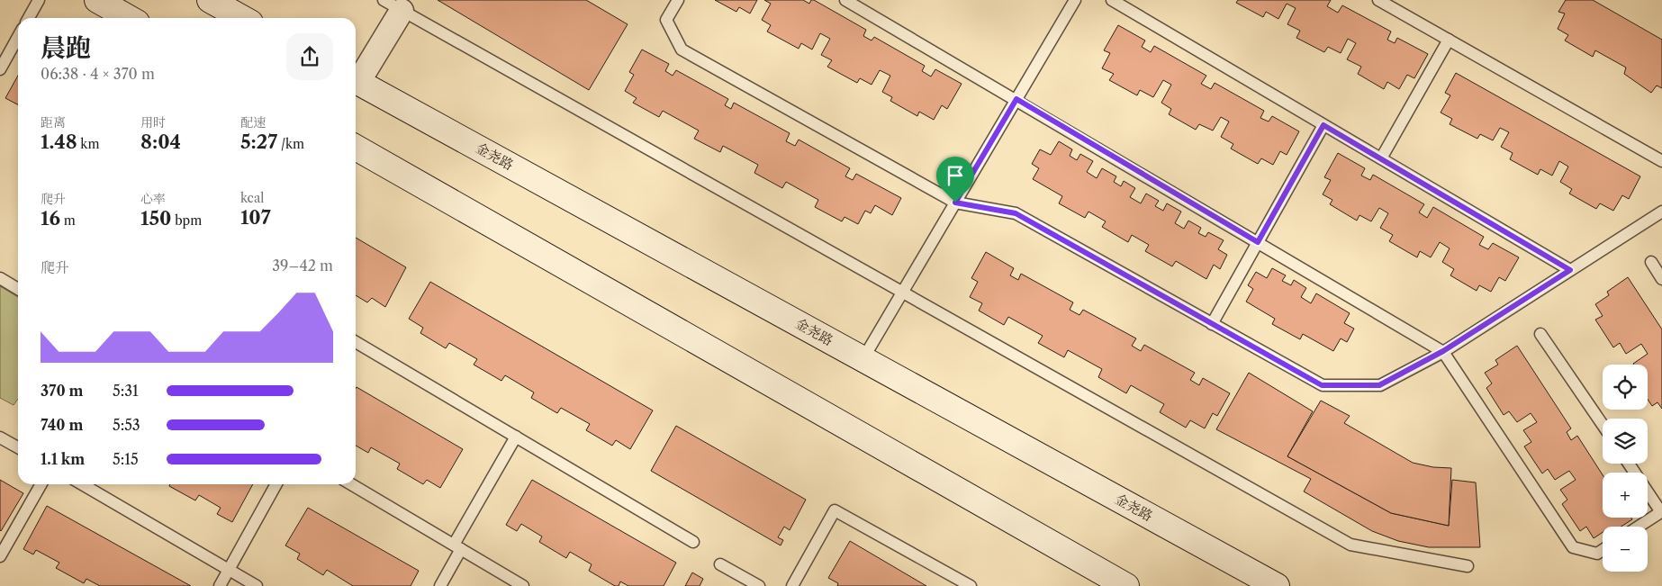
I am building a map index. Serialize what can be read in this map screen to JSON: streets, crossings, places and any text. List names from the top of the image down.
{
  "streets": {
    "main road": ["金尧路"]
  },
  "page": {
    "heading": ["晨跑", "06:38 · 4 × 370 m"],
    "stats": [
      ["距离", "1.48 km"],
      ["用时", "8:04"],
      ["配速", "5:27 /km"],
      ["爬升", "16 m"],
      ["心率", "150 bpm"],
      ["kcal", "107"]
    ],
    "chart": ["爬升", "39–42 m"],
    "map_buttons": ["+", "−"],
    "list": [
      {
        "name": "370 m",
        "note": "5:31"
      },
      {
        "name": "740 m",
        "note": "5:53"
      },
      {
        "name": "1.1 km",
        "note": "5:15"
      }
    ]
  }
}
